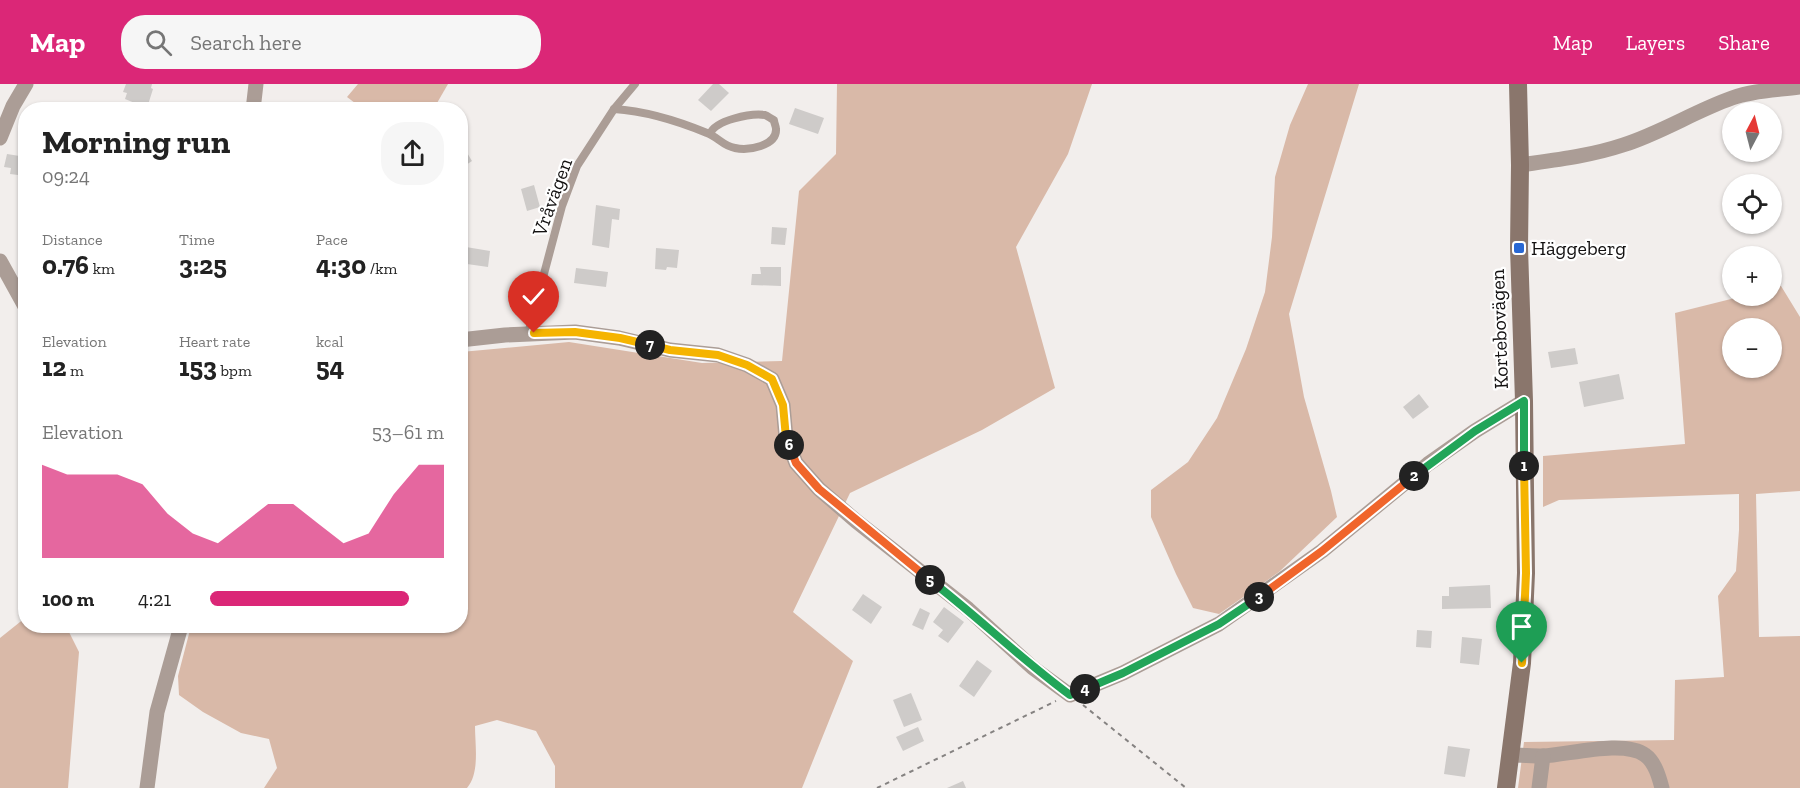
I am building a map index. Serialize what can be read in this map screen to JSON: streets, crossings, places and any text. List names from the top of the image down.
{
  "streets": {
    "street": ["Kortebovägen"],
    "lane": ["Vråvägen"]
  },
  "places": {
    "transit": ["Häggeberg"]
  },
  "north": "top",
  "page": {
    "header": "Map",
    "search": "Search here",
    "nav": ["Map", "Layers", "Share"],
    "map_buttons": ["+", "−"],
    "heading": ["Morning run", "09:24"],
    "stats": [
      ["Distance", "0.76 km"],
      ["Time", "3:25"],
      ["Pace", "4:30 /km"],
      ["Elevation", "12 m"],
      ["Heart rate", "153 bpm"],
      ["kcal", "54"]
    ],
    "pins": [
      "7",
      "6",
      "1",
      "2",
      "5",
      "3",
      "4"
    ],
    "chart": ["Elevation", "53–61 m"],
    "list": [
      {
        "name": "100 m",
        "note": "4:21"
      }
    ]
  }
}
